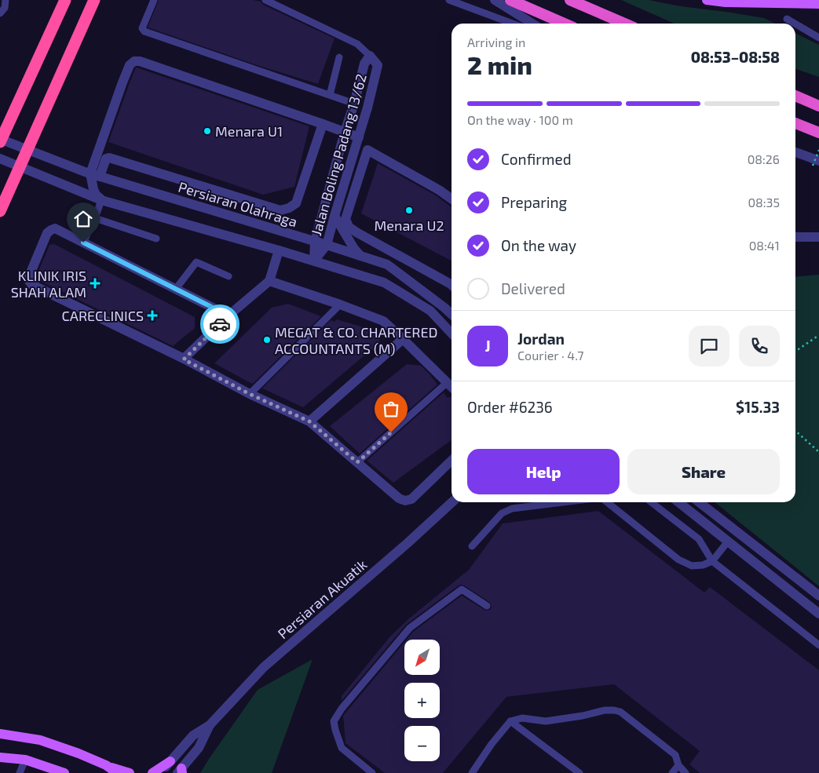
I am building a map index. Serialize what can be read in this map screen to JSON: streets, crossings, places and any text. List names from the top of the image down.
{
  "streets": {
    "street": ["Jalan Boling Padang 13/62", "Persiaran Olahraga", "Persiaran Akuatik"]
  },
  "crossings": [
    ["Jalan Boling Padang 13/62", "Persiaran Olahraga"]
  ],
  "places": {
    "other": ["Menara U1", "Menara U2", "MEGAT & CO. CHARTERED ACCOUNTANTS (M)"],
    "health": ["KLINIK IRIS SHAH ALAM", "CARECLINICS"]
  },
  "north": "bottom left",
  "page": {
    "heading": ["2 min", "Arriving in", "08:53–08:58"],
    "panel": [
      "Jordan",
      "Courier · 4.7",
      "Order #6236",
      "$15.33"
    ],
    "bar": "On the way · 100 m",
    "list": [
      ["Confirmed", "08:26"],
      ["Preparing", "08:35"],
      ["On the way", "08:41"],
      "Delivered"
    ],
    "round": "J",
    "buttons": ["Help", "Share"],
    "map_buttons": ["+", "−"]
  }
}
